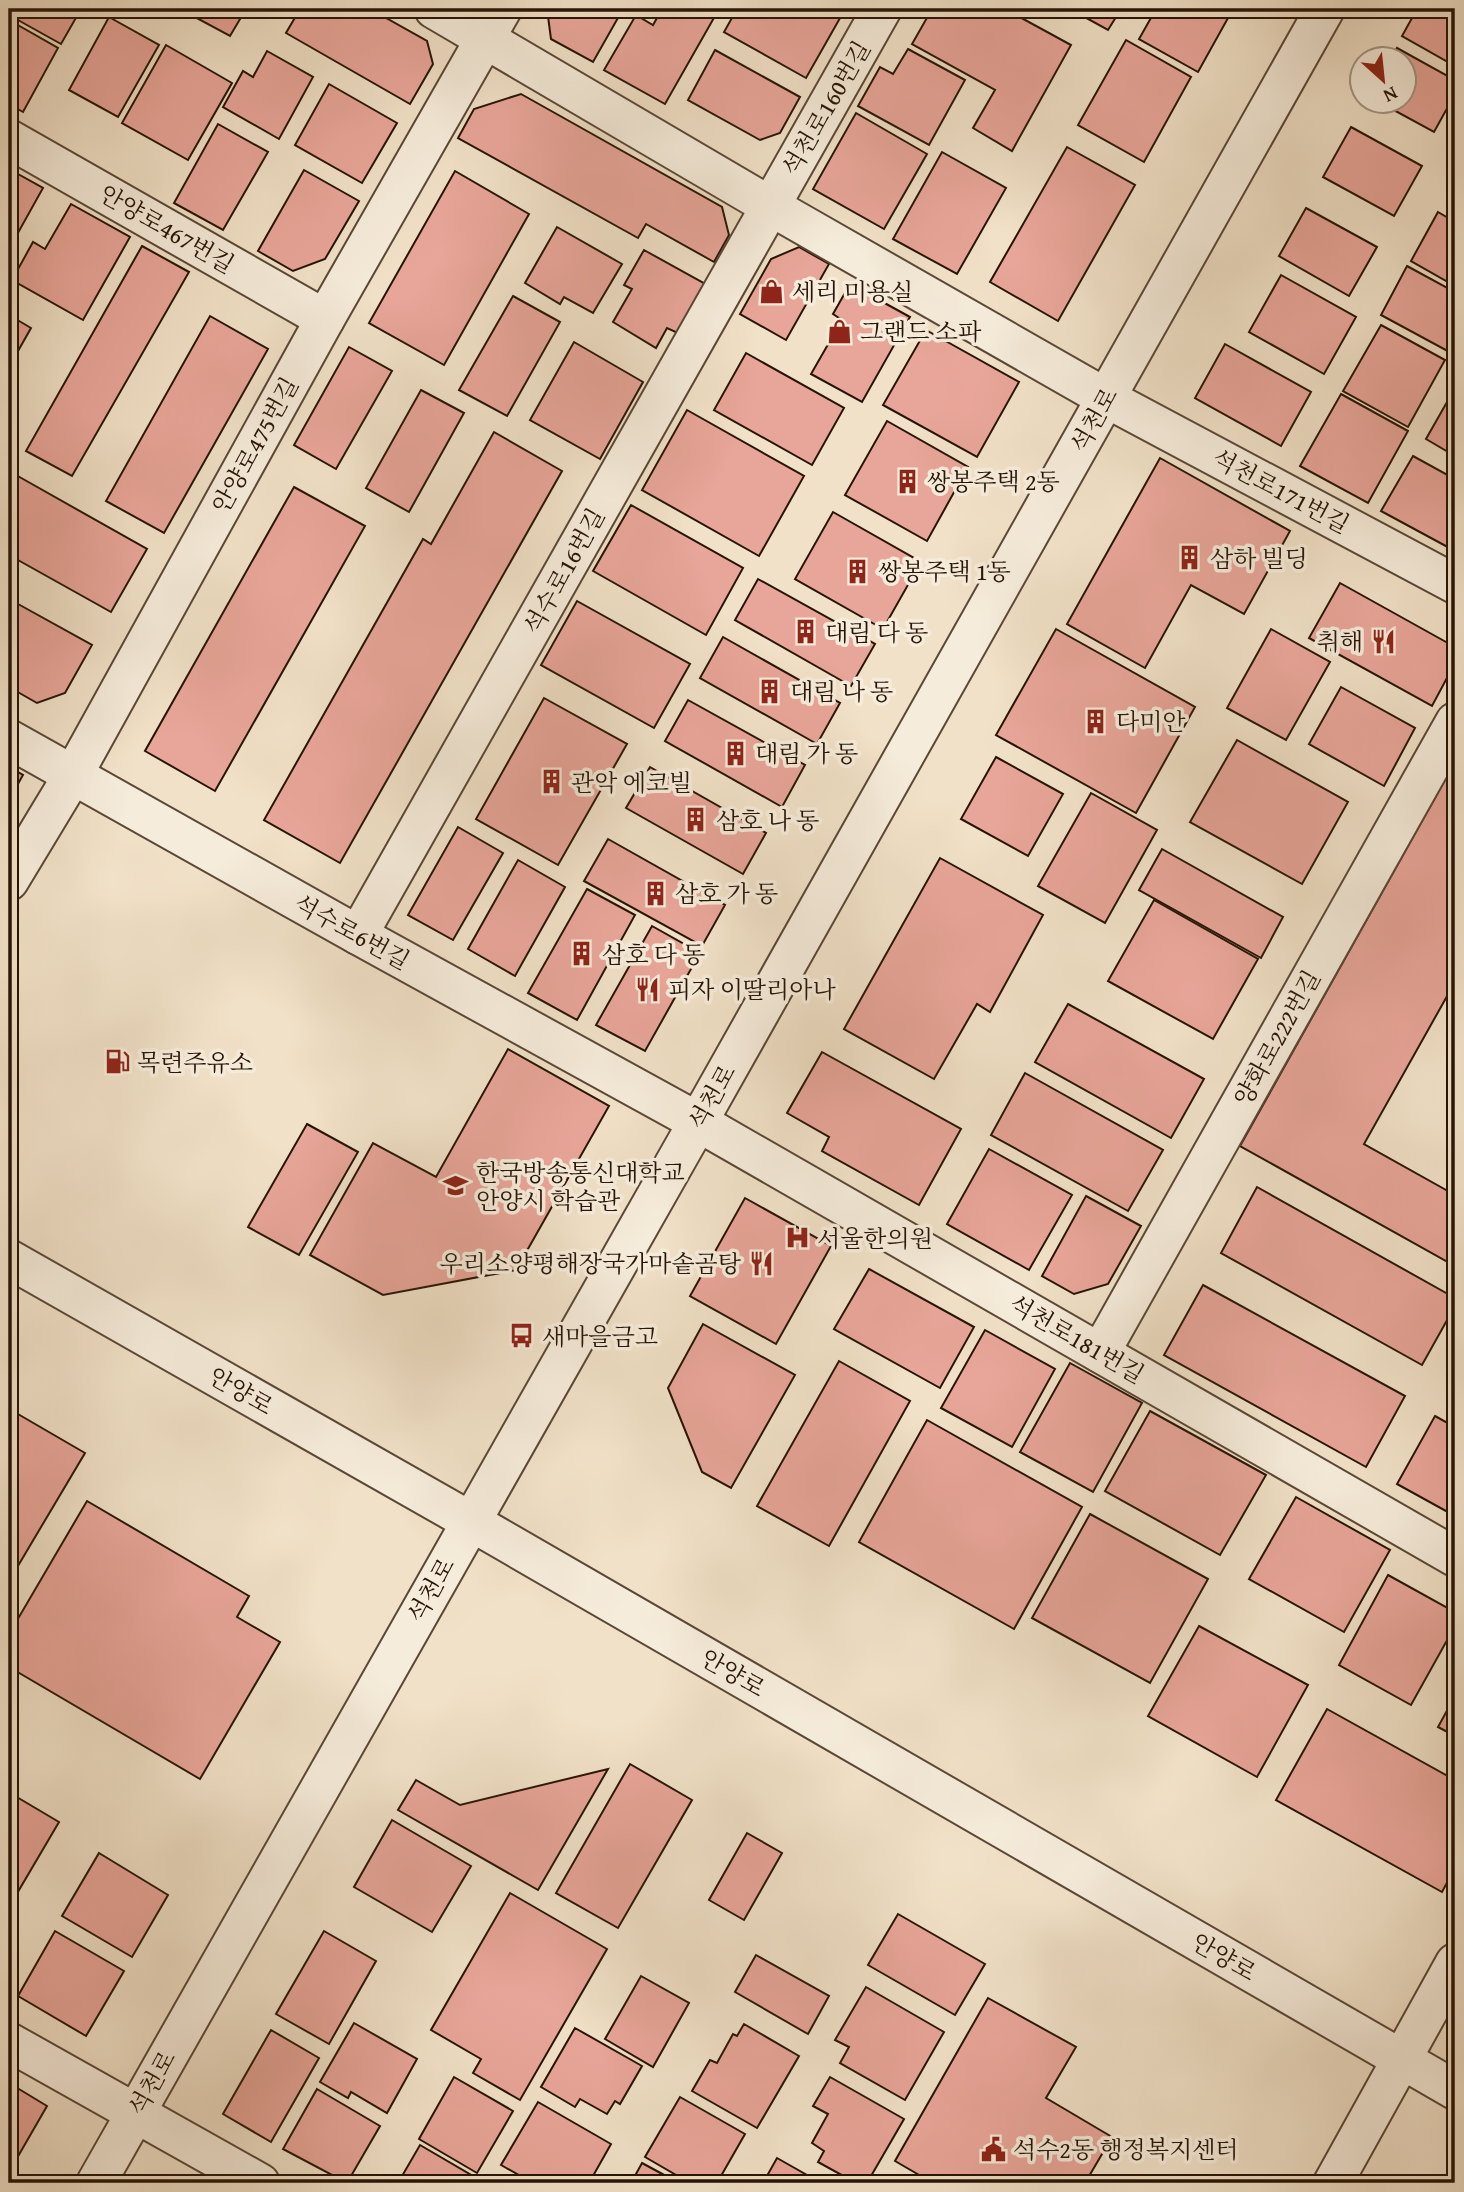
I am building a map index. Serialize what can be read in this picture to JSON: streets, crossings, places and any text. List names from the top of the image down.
{
  "streets": {
    "street": [
      "석천로160번길",
      "안양로467번길",
      "석천로",
      "안양로475번길",
      "석천로171번길",
      "석수로16번길",
      "석수로6번길",
      "양화로222번길",
      "석천로181번길",
      "안양로"
    ]
  },
  "crossings": [
    ["석천로160번길", "석수로16번길"],
    ["안양로467번길", "안양로475번길"],
    ["석천로", "석천로171번길"],
    ["석천로", "석수로6번길"],
    ["석천로", "석천로181번길"],
    ["석천로", "안양로"],
    ["안양로475번길", "석수로6번길"],
    ["석수로16번길", "석수로6번길"],
    ["석수로6번길", "석천로181번길"],
    ["양화로222번길", "석천로181번길"]
  ],
  "places": {
    "shop": ["세리 미용실", "그랜드 소파"],
    "building": [
      "쌍봉주택 2동",
      "삼하 빌딩",
      "쌍봉주택 1동",
      "대림 다 동",
      "대림 나 동",
      "다미안",
      "대림 가 동",
      "관악 에코빌",
      "삼호 나 동",
      "삼호 가 동",
      "삼호 다 동"
    ],
    "restaurant": ["취해", "피자 이딸리아나", "우리소양평해장국가마솥곰탕"],
    "fuel station": ["목련주유소"],
    "school or university": ["한국방송통신대학교 안양시 학습관"],
    "hospital": ["서울한의원"],
    "bus stop": ["새마을금고"],
    "public building": ["석수2동 행정복지센터"]
  },
  "north": "bottom right"
}
